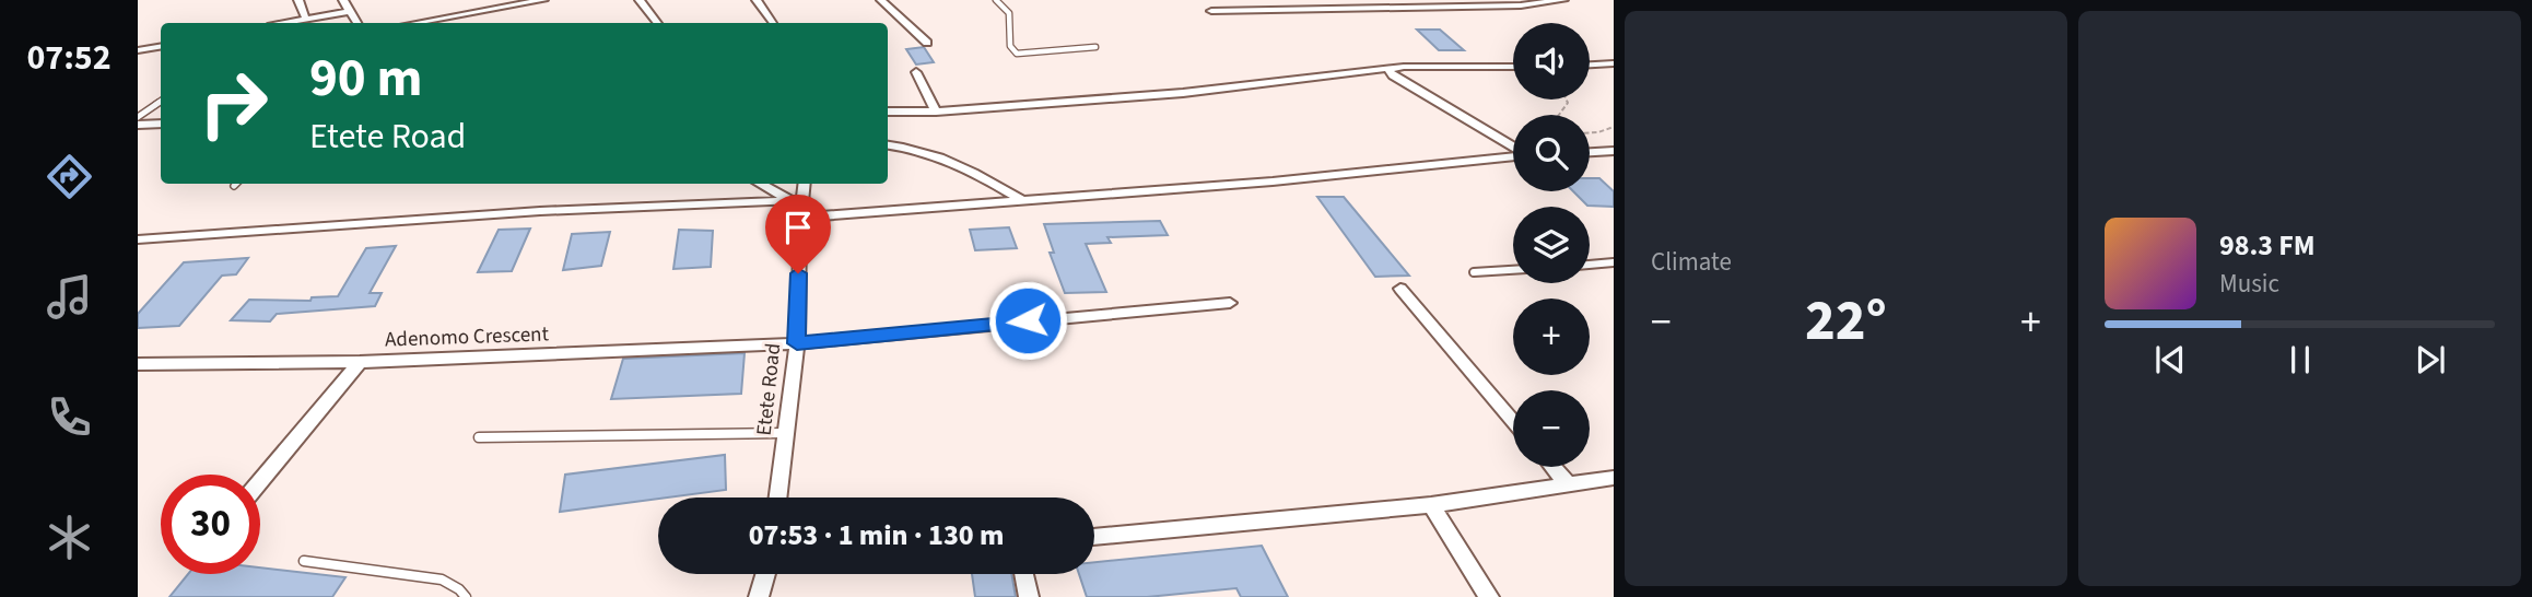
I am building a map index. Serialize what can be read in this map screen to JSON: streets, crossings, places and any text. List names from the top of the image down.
{
  "streets": {
    "street": ["Adenomo Crescent", "Etete Road"]
  },
  "crossings": [
    ["Adenomo Crescent", "Etete Road"]
  ],
  "page": {
    "tabs": "07:52",
    "tile": "Climate",
    "map_buttons": ["+", "−"],
    "turn": ["90 m", "Etete Road"],
    "song": ["98.3 FM", "Music"],
    "heat": ["−", "22°", "+"],
    "limit": "30",
    "trip": "07:53 · 1 min · 130 m"
  }
}
